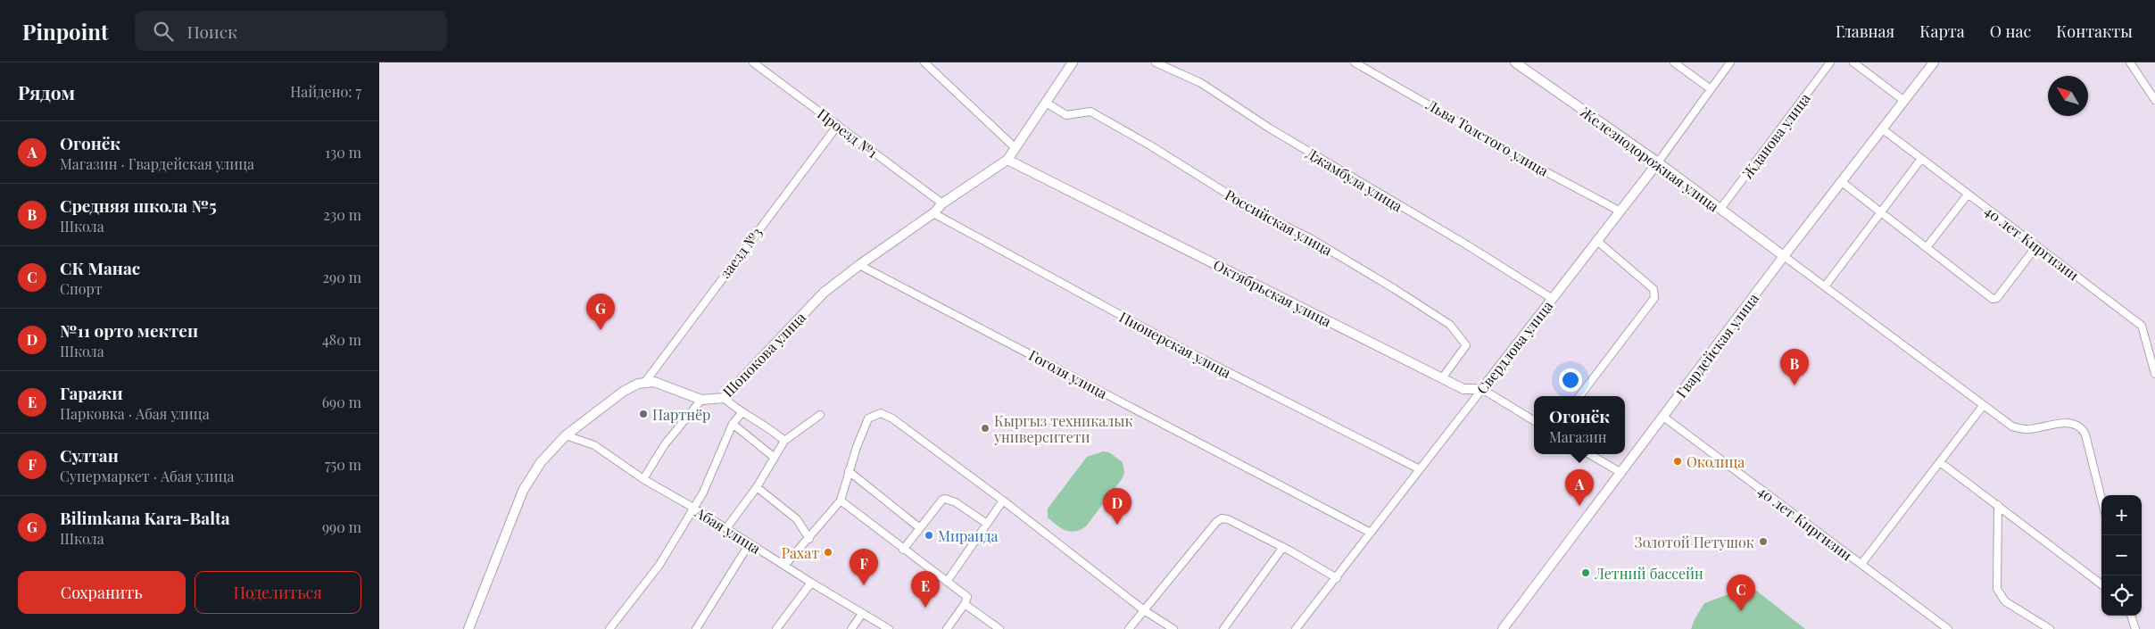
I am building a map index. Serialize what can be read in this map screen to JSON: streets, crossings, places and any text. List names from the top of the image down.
{
  "streets": {
    "street": [
      "Проезд №1",
      "Жданова улица",
      "Льва Толстого улица",
      "Железнодорожная улица",
      "Джамбула улица",
      "Российская улица",
      "40 лет Киргизии",
      "заезд №3",
      "Октябрьская улица",
      "Пионерская улица",
      "Гвардейская улица",
      "Свердлова улица",
      "Шопокова улица",
      "Гоголя улица",
      "Абая улица"
    ]
  },
  "crossings": [
    ["Проезд №1", "заезд №3"],
    ["Проезд №1", "Шопокова улица"],
    ["Жданова улица", "Железнодорожная улица"],
    ["Льва Толстого улица", "Свердлова улица"],
    ["Железнодорожная улица", "Гвардейская улица"],
    ["Железнодорожная улица", "Свердлова улица"],
    ["Джамбула улица", "Свердлова улица"],
    ["Российская улица", "Октябрьская улица"],
    ["Российская улица", "Шопокова улица"],
    ["40 лет Киргизии", "Гвардейская улица"],
    ["заезд №3", "Шопокова улица"],
    ["Октябрьская улица", "Свердлова улица"],
    ["Октябрьская улица", "Шопокова улица"],
    ["Пионерская улица", "Свердлова улица"],
    ["Пионерская улица", "Шопокова улица"],
    ["Свердлова улица", "Гоголя улица"],
    ["Шопокова улица", "Гоголя улица"]
  ],
  "places": [
    "Партнёр",
    "Кыргыз техникалык университети",
    "Околица",
    "Мираида",
    "Золотой Петушок",
    "Рахат",
    "Летний бассейн"
  ],
  "north": "top left",
  "page": {
    "header": "Pinpoint",
    "search": "Поиск",
    "nav": [
      "Главная",
      "Карта",
      "О нас",
      "Контакты"
    ],
    "heading": ["Рядом", "Найдено: 7"],
    "list": [
      {
        "mark": "A",
        "name": "Огонёк",
        "note": "Магазин · Гвардейская улица",
        "value": "130 m"
      },
      {
        "mark": "B",
        "name": "Средняя школа №5",
        "note": "Школа",
        "value": "230 m"
      },
      {
        "mark": "C",
        "name": "СК Манас",
        "note": "Спорт",
        "value": "290 m"
      },
      {
        "mark": "D",
        "name": "№11 орто мектеп",
        "note": "Школа",
        "value": "480 m"
      },
      {
        "mark": "E",
        "name": "Гаражи",
        "note": "Парковка · Абая улица",
        "value": "690 m"
      },
      {
        "mark": "F",
        "name": "Султан",
        "note": "Супермаркет · Абая улица",
        "value": "750 m"
      },
      {
        "mark": "G",
        "name": "Bilimkana Kara-Balta",
        "note": "Школа",
        "value": "990 m"
      }
    ],
    "pins": [
      "G",
      "B",
      "A",
      "D",
      "F",
      "E",
      "C"
    ],
    "popup": ["Огонёк", "Магазин"],
    "map_buttons": ["+", "−"],
    "buttons": ["Сохранить", "Поделиться"]
  }
}
